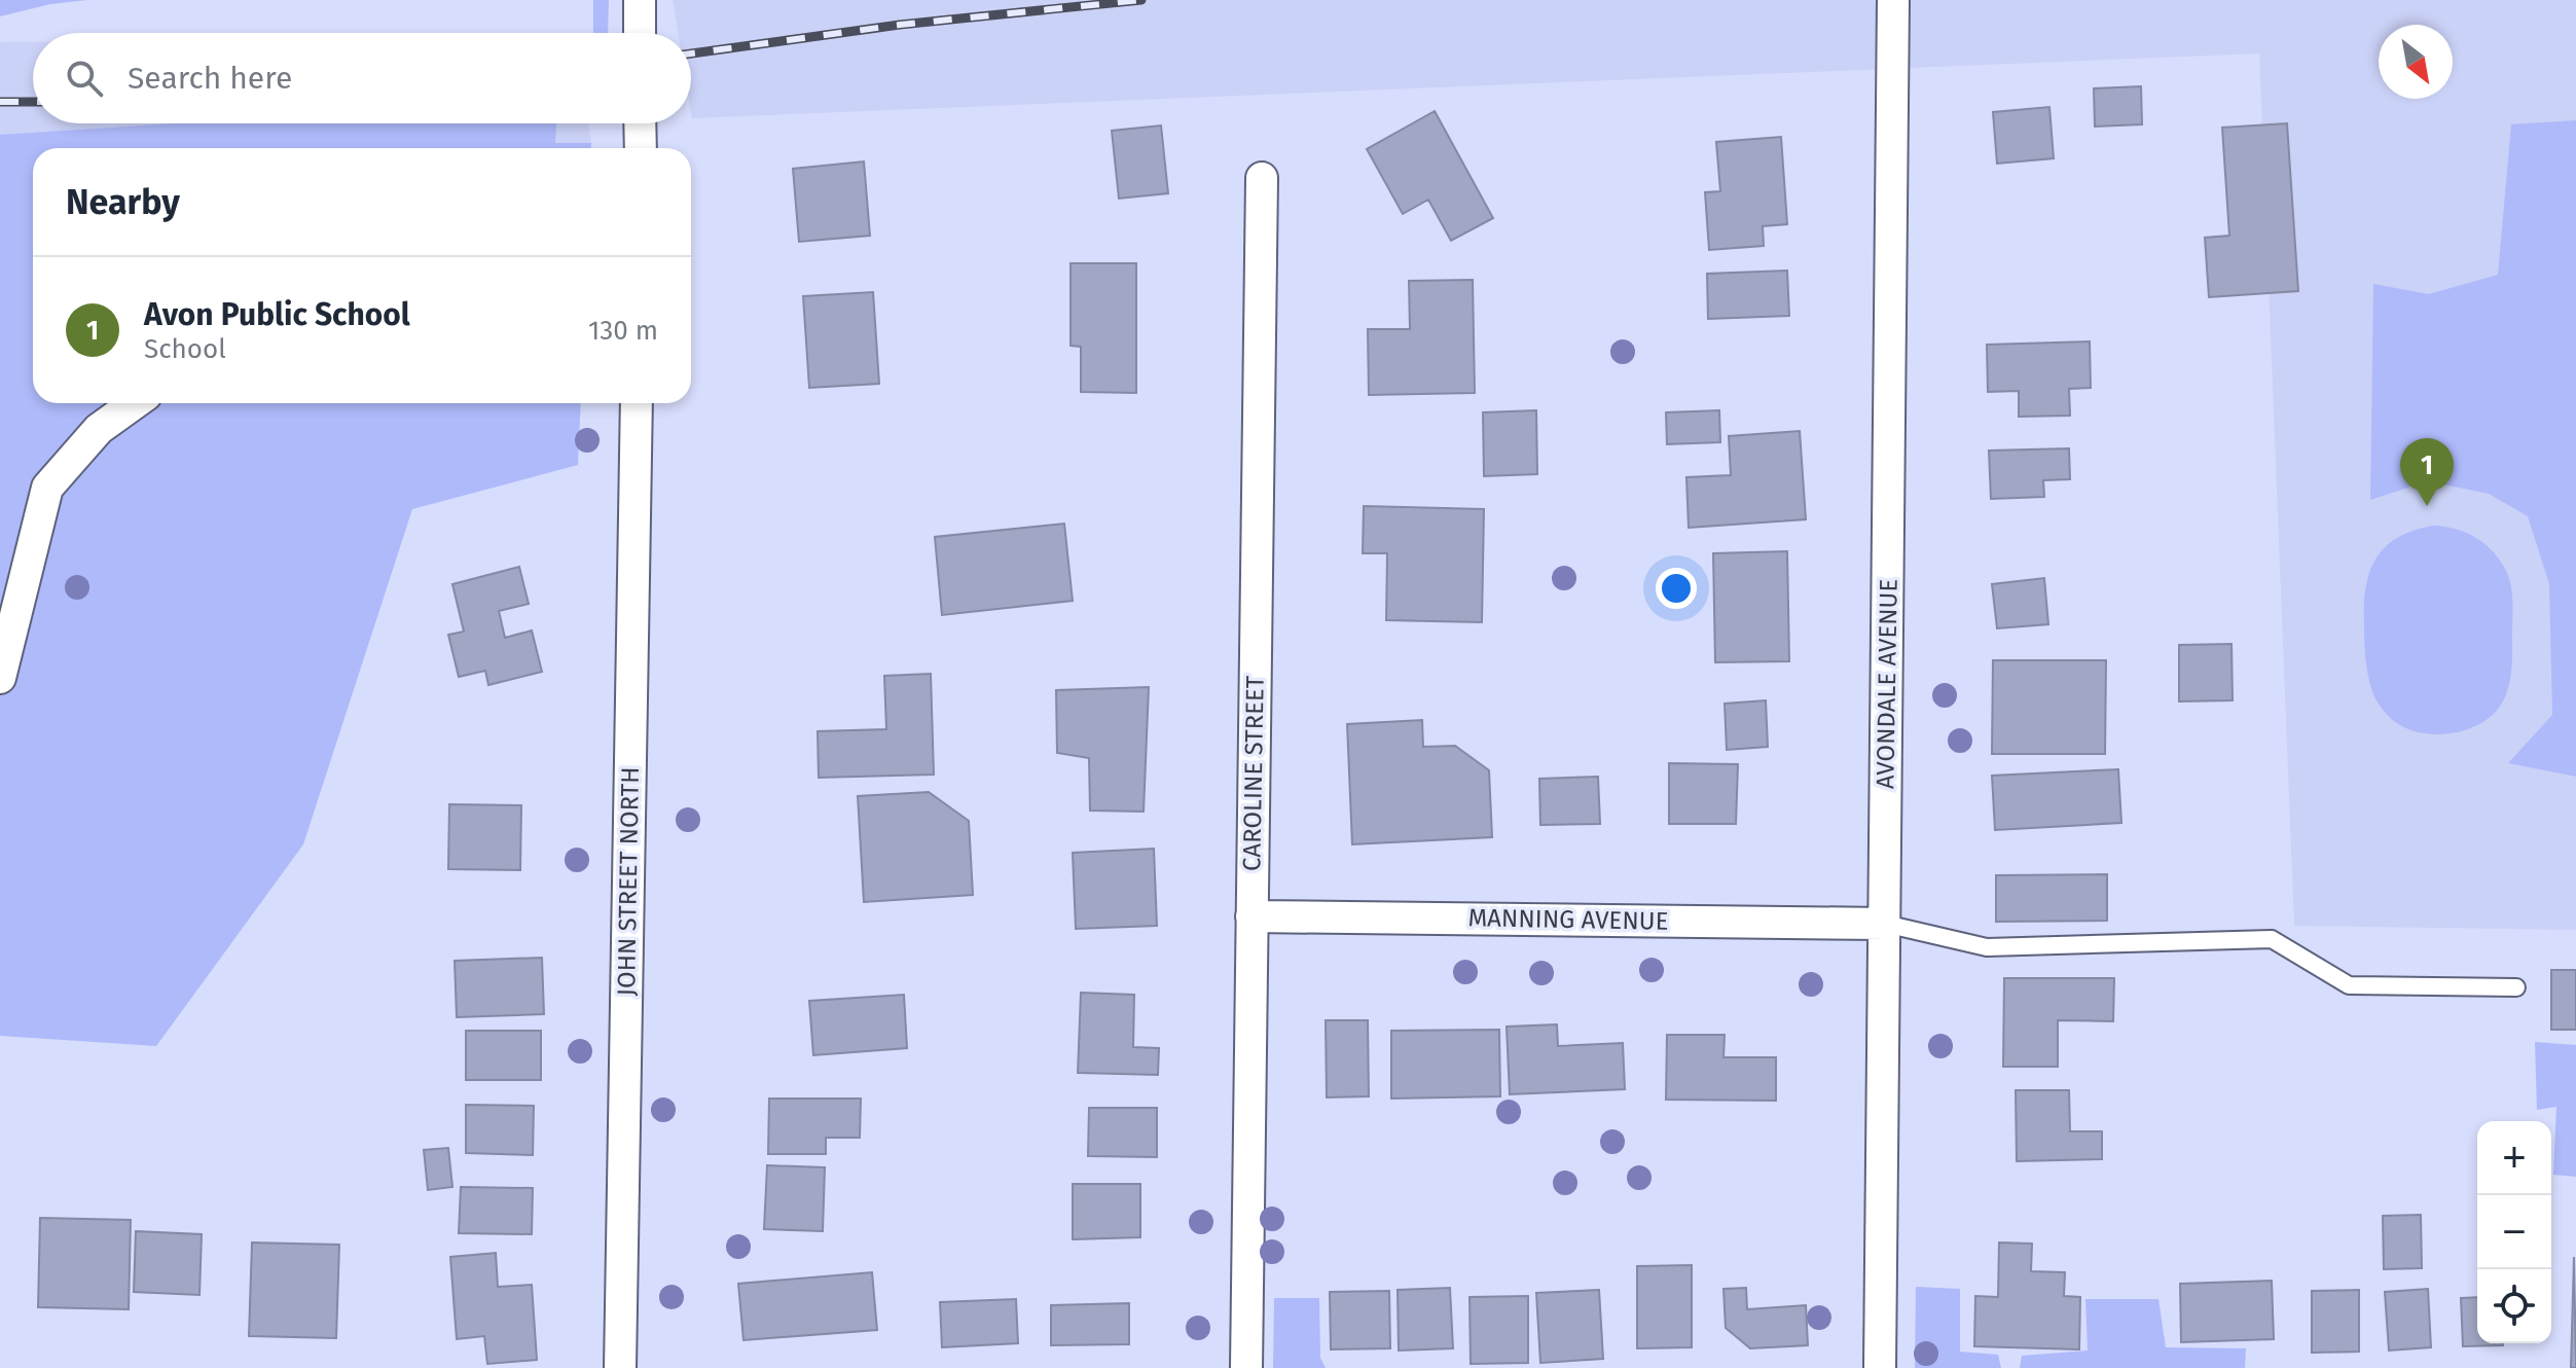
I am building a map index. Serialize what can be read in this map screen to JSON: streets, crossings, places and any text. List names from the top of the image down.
{
  "streets": {
    "street": [
      "AVONDALE AVENUE",
      "CAROLINE STREET",
      "JOHN STREET NORTH",
      "MANNING AVENUE"
    ]
  },
  "crossings": [
    ["AVONDALE AVENUE", "MANNING AVENUE"],
    ["CAROLINE STREET", "MANNING AVENUE"]
  ],
  "north": "bottom right",
  "page": {
    "search": "Search here",
    "heading": "Nearby",
    "list": [
      {
        "mark": "1",
        "name": "Avon Public School",
        "note": "School",
        "value": "130 m"
      }
    ],
    "pins": "1",
    "map_buttons": ["+", "−"]
  }
}
